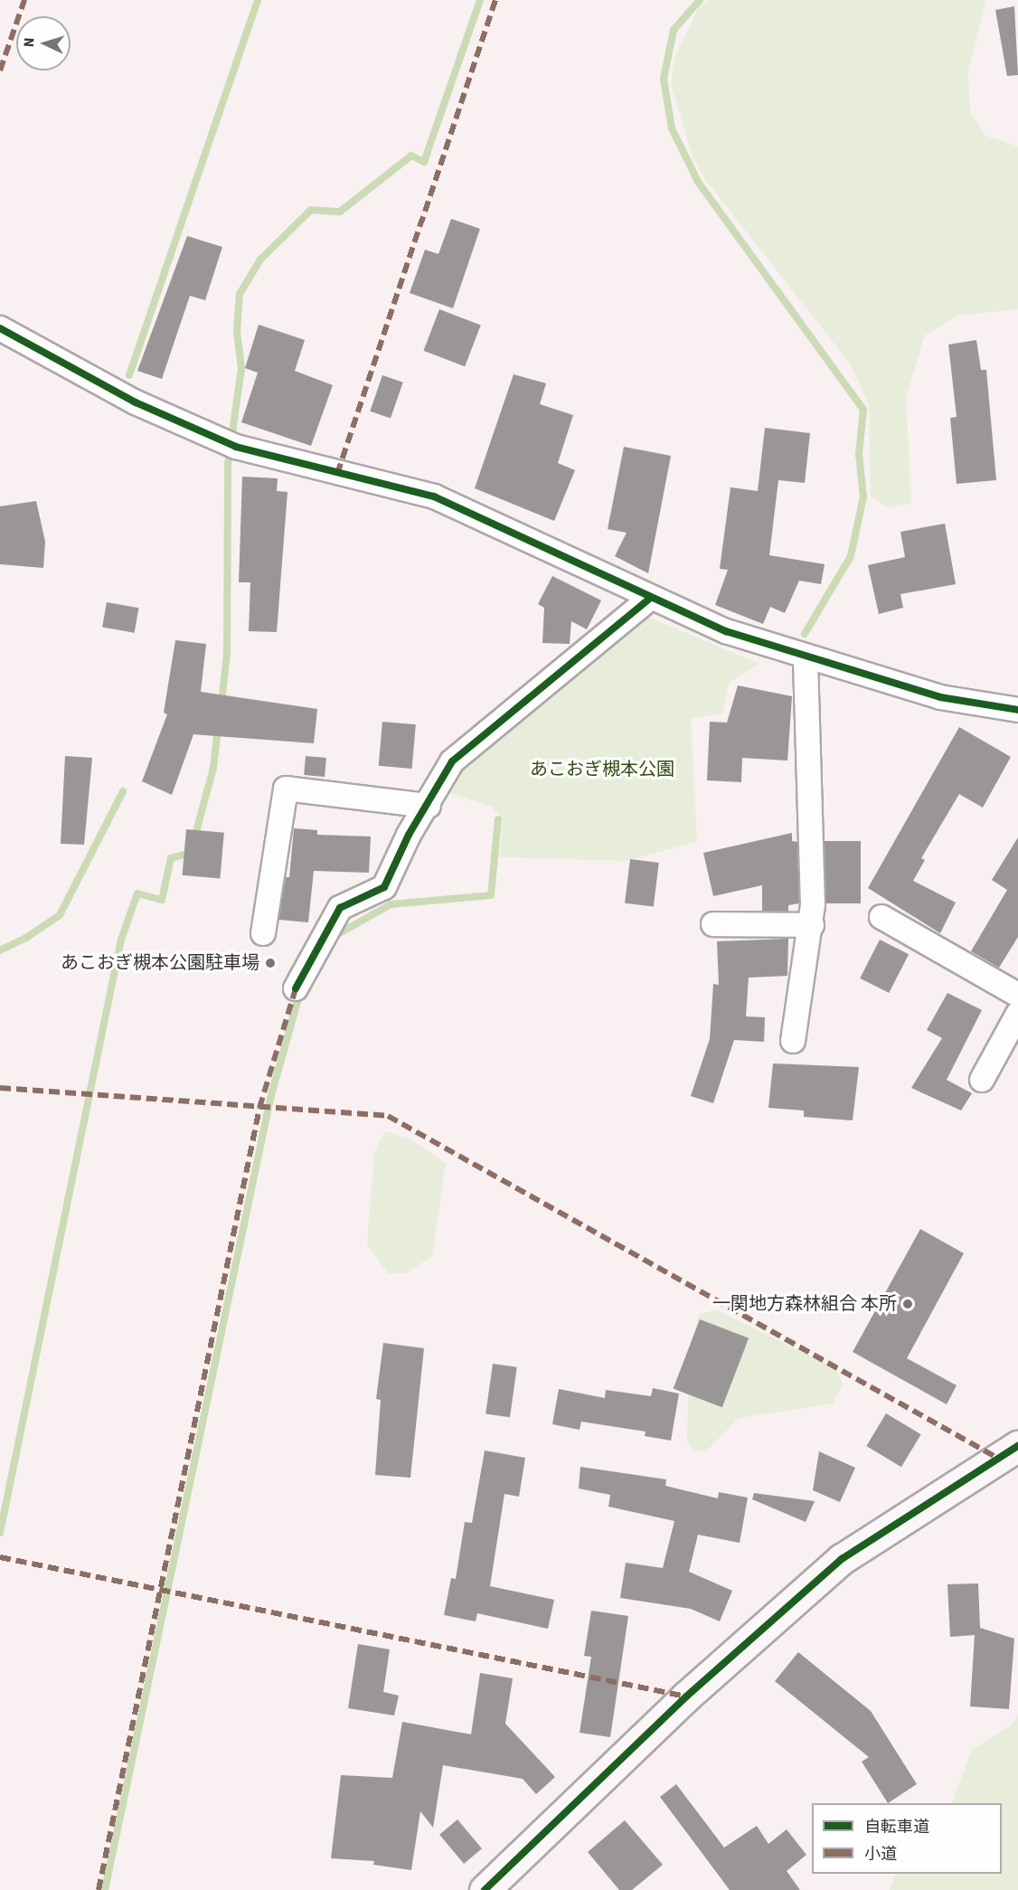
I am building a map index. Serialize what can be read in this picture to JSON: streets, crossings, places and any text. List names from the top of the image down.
{
  "parks": ["あこおぎ槻本公園"],
  "places": ["あこおぎ槻本公園駐車場", "一関地方森林組合 本所"],
  "legend": ["自転車道", "小道"],
  "north": "left"
}
